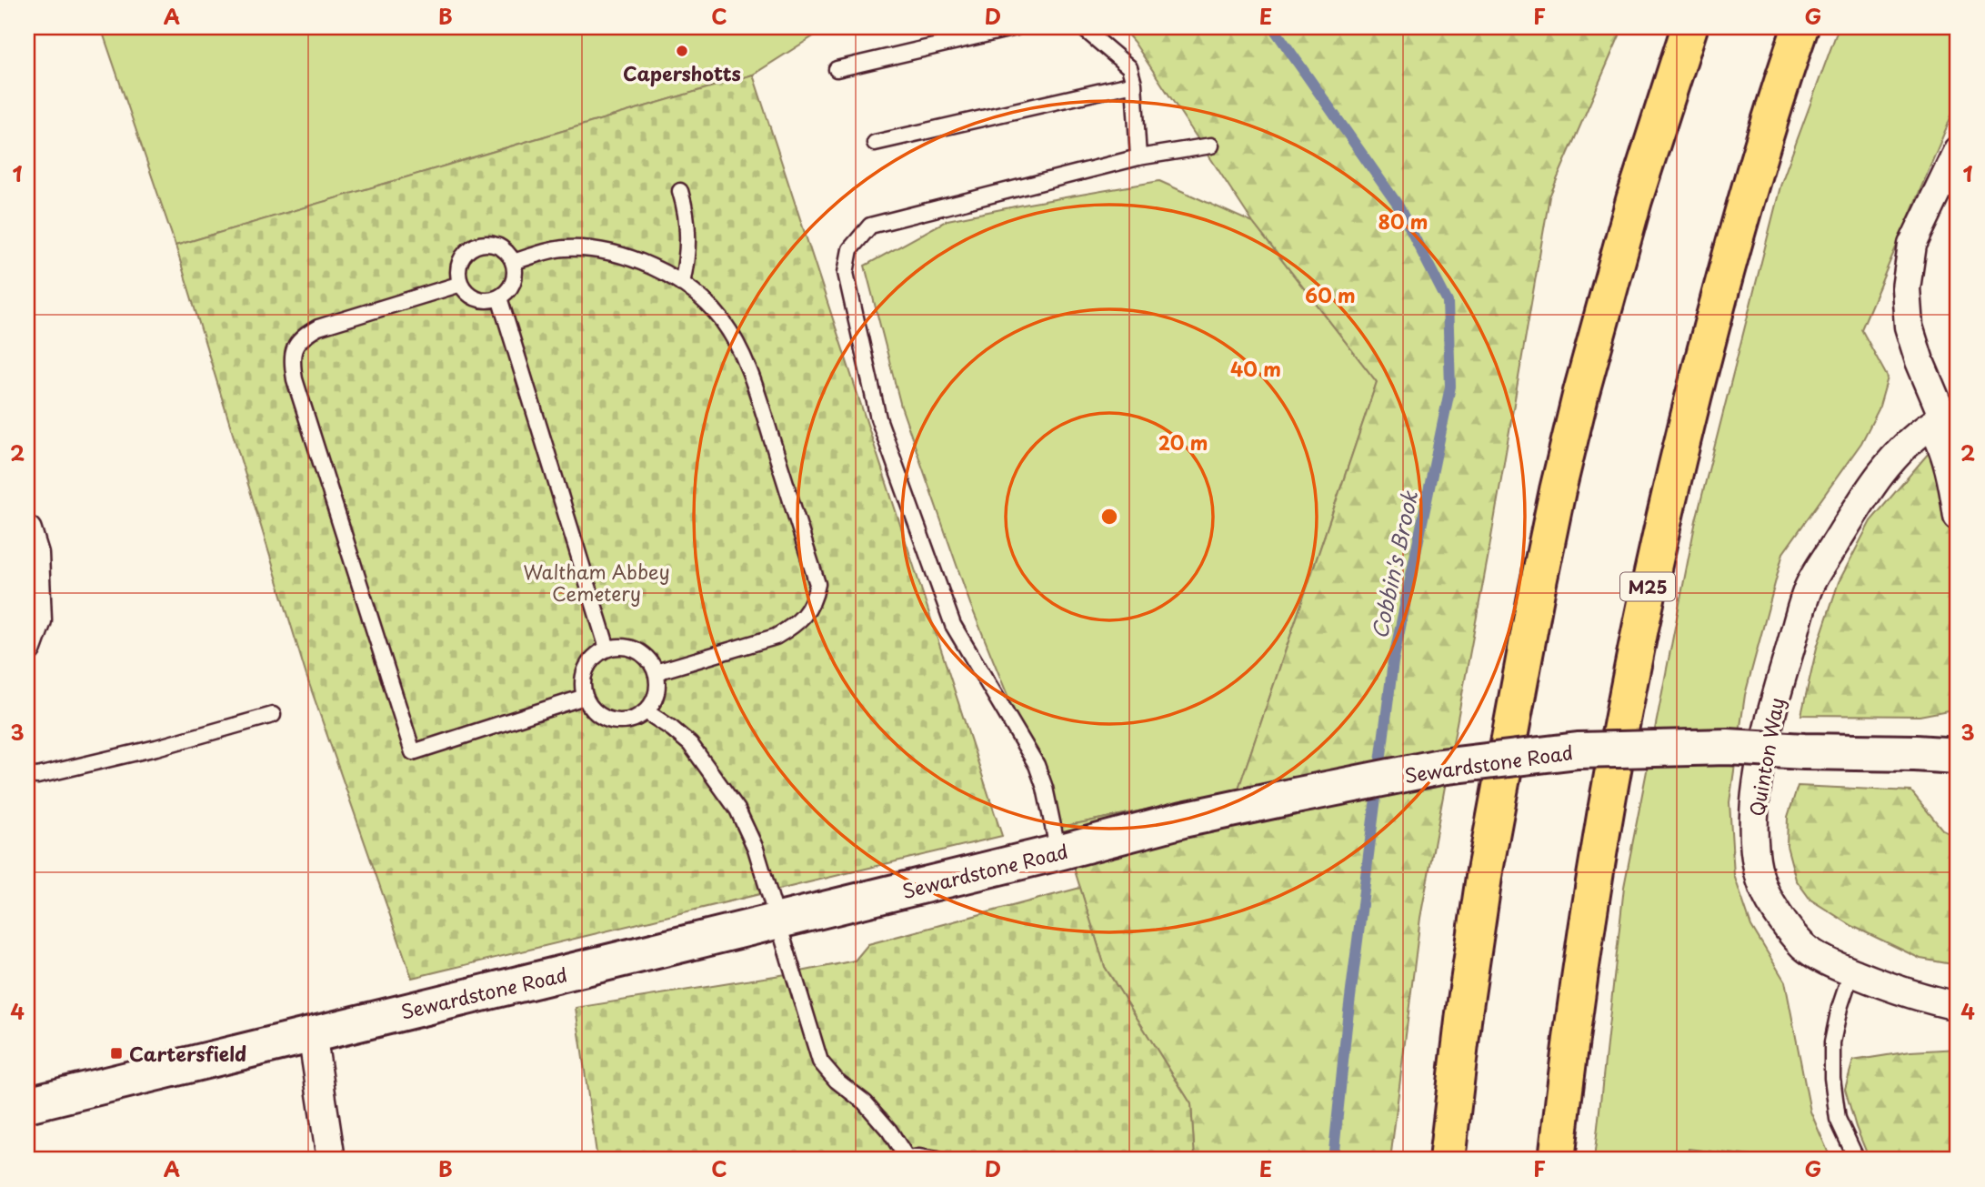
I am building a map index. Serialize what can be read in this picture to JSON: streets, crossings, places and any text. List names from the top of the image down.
{
  "streets": {
    "highway": ["M25"],
    "street": ["Quinton Way", "Sewardstone Road"]
  },
  "water": ["Cobbin's Brook"],
  "parks": ["Waltham Abbey Cemetery"],
  "places": {
    "other": ["Capershotts"],
    "transit": ["Cartersfield"]
  },
  "grid": {
    "columns": [
      "A",
      "B",
      "C",
      "D",
      "E",
      "F",
      "G"
    ],
    "rows": [
      "1",
      "2",
      "3",
      "4"
    ]
  },
  "rings": [
    "80 m",
    "60 m",
    "40 m",
    "20 m"
  ]
}
